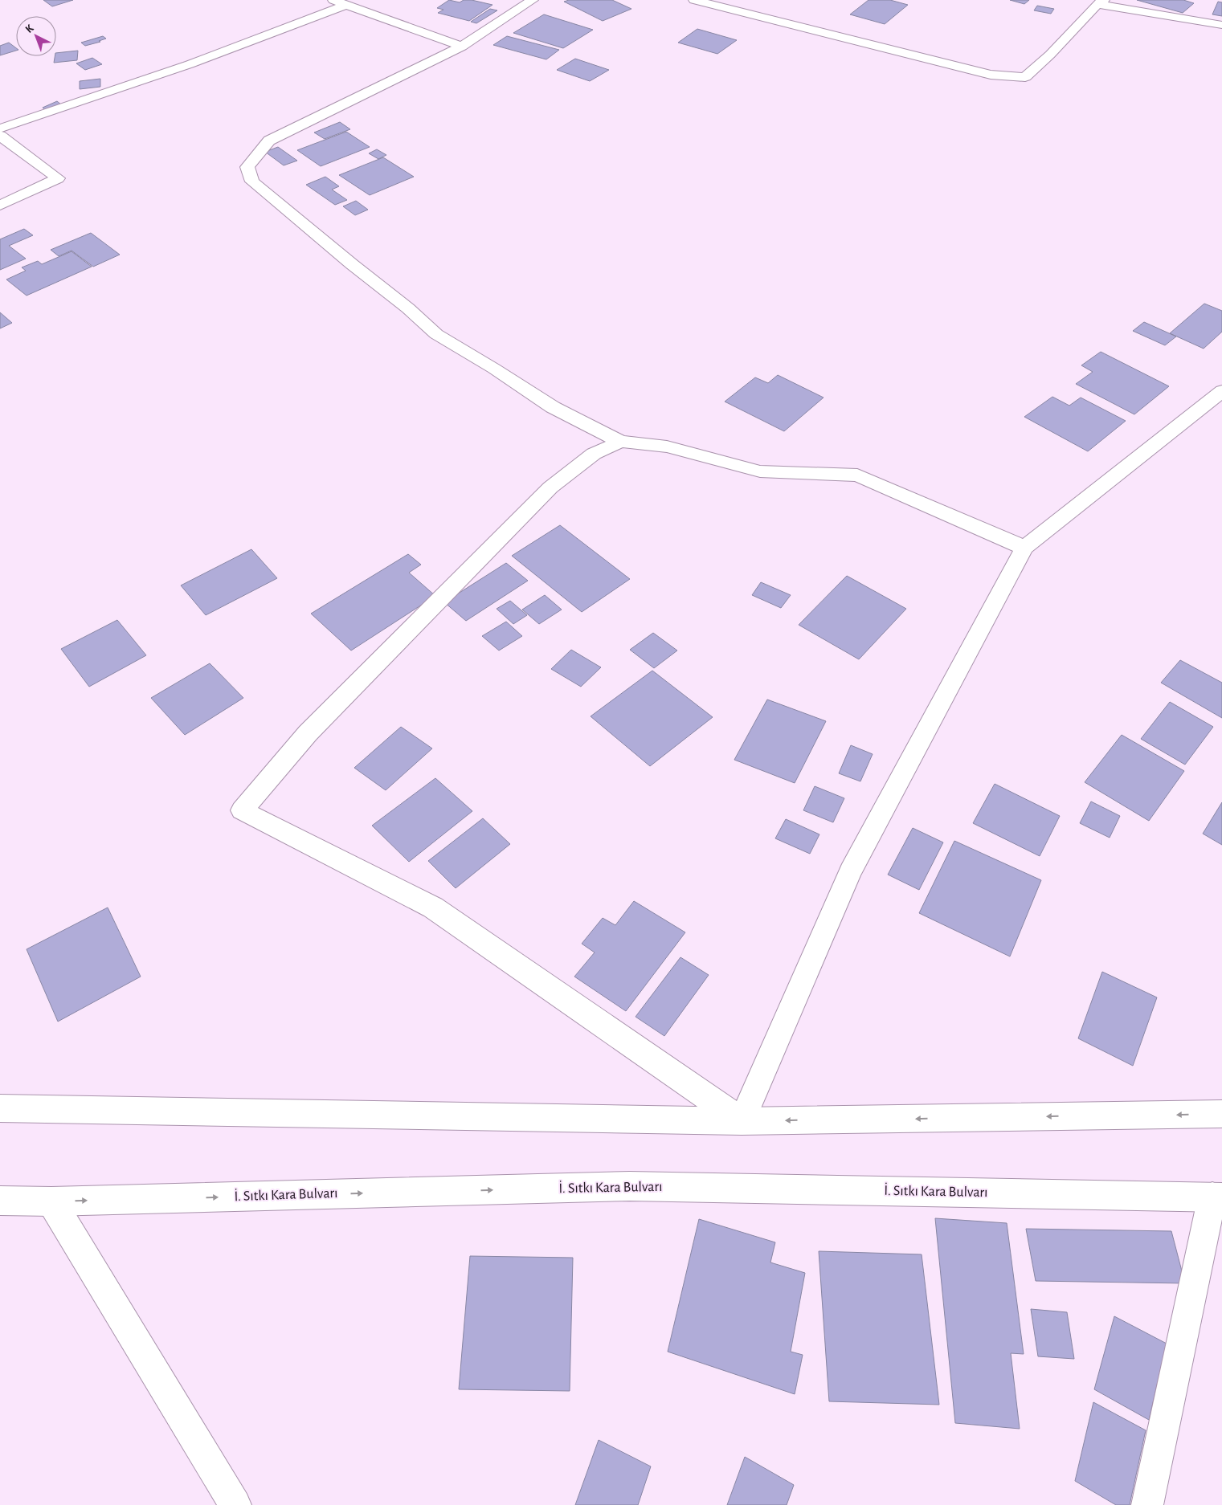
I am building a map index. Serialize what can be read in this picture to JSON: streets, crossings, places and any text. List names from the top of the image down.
{
  "streets": {
    "street": ["İ. Sıtkı Kara Bulvarı"]
  },
  "north": "top left"
}
